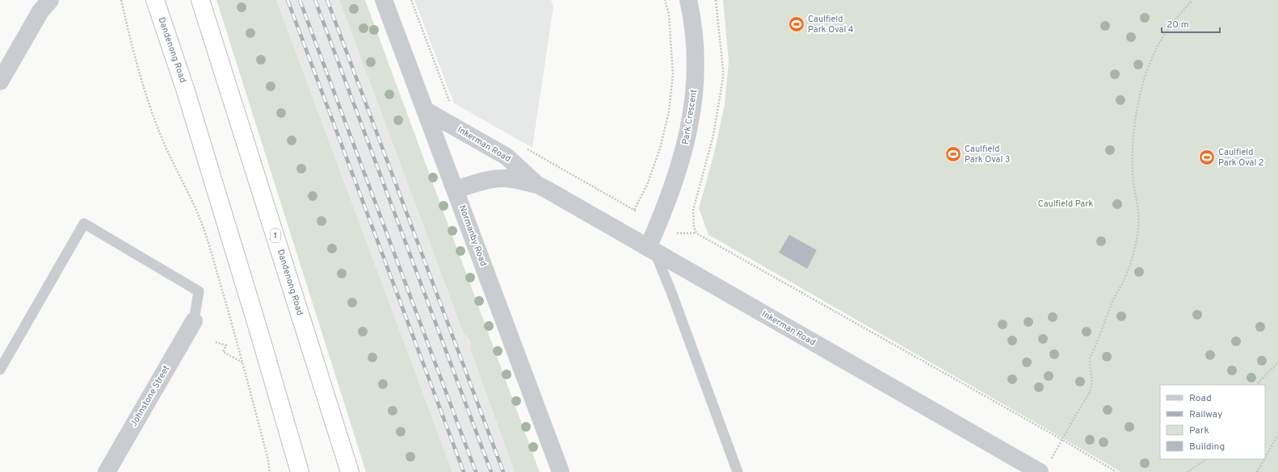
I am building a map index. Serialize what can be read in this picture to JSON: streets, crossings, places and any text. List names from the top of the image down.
{
  "streets": {
    "highway": ["Dandenong Road", "1"],
    "street": [
      "Park Crescent",
      "Inkerman Road",
      "Normanby Road",
      "Johnstone Street"
    ]
  },
  "crossings": [
    ["Park Crescent", "Inkerman Road"],
    ["Inkerman Road", "Normanby Road"]
  ],
  "parks": ["Caulfield Park"],
  "places": {
    "sports": ["Caulfield Park Oval 4", "Caulfield Park Oval 3", "Caulfield Park Oval 2"]
  },
  "legend": [
    "Road",
    "Railway",
    "Park",
    "Building"
  ],
  "scale_bar": "20 m"
}
